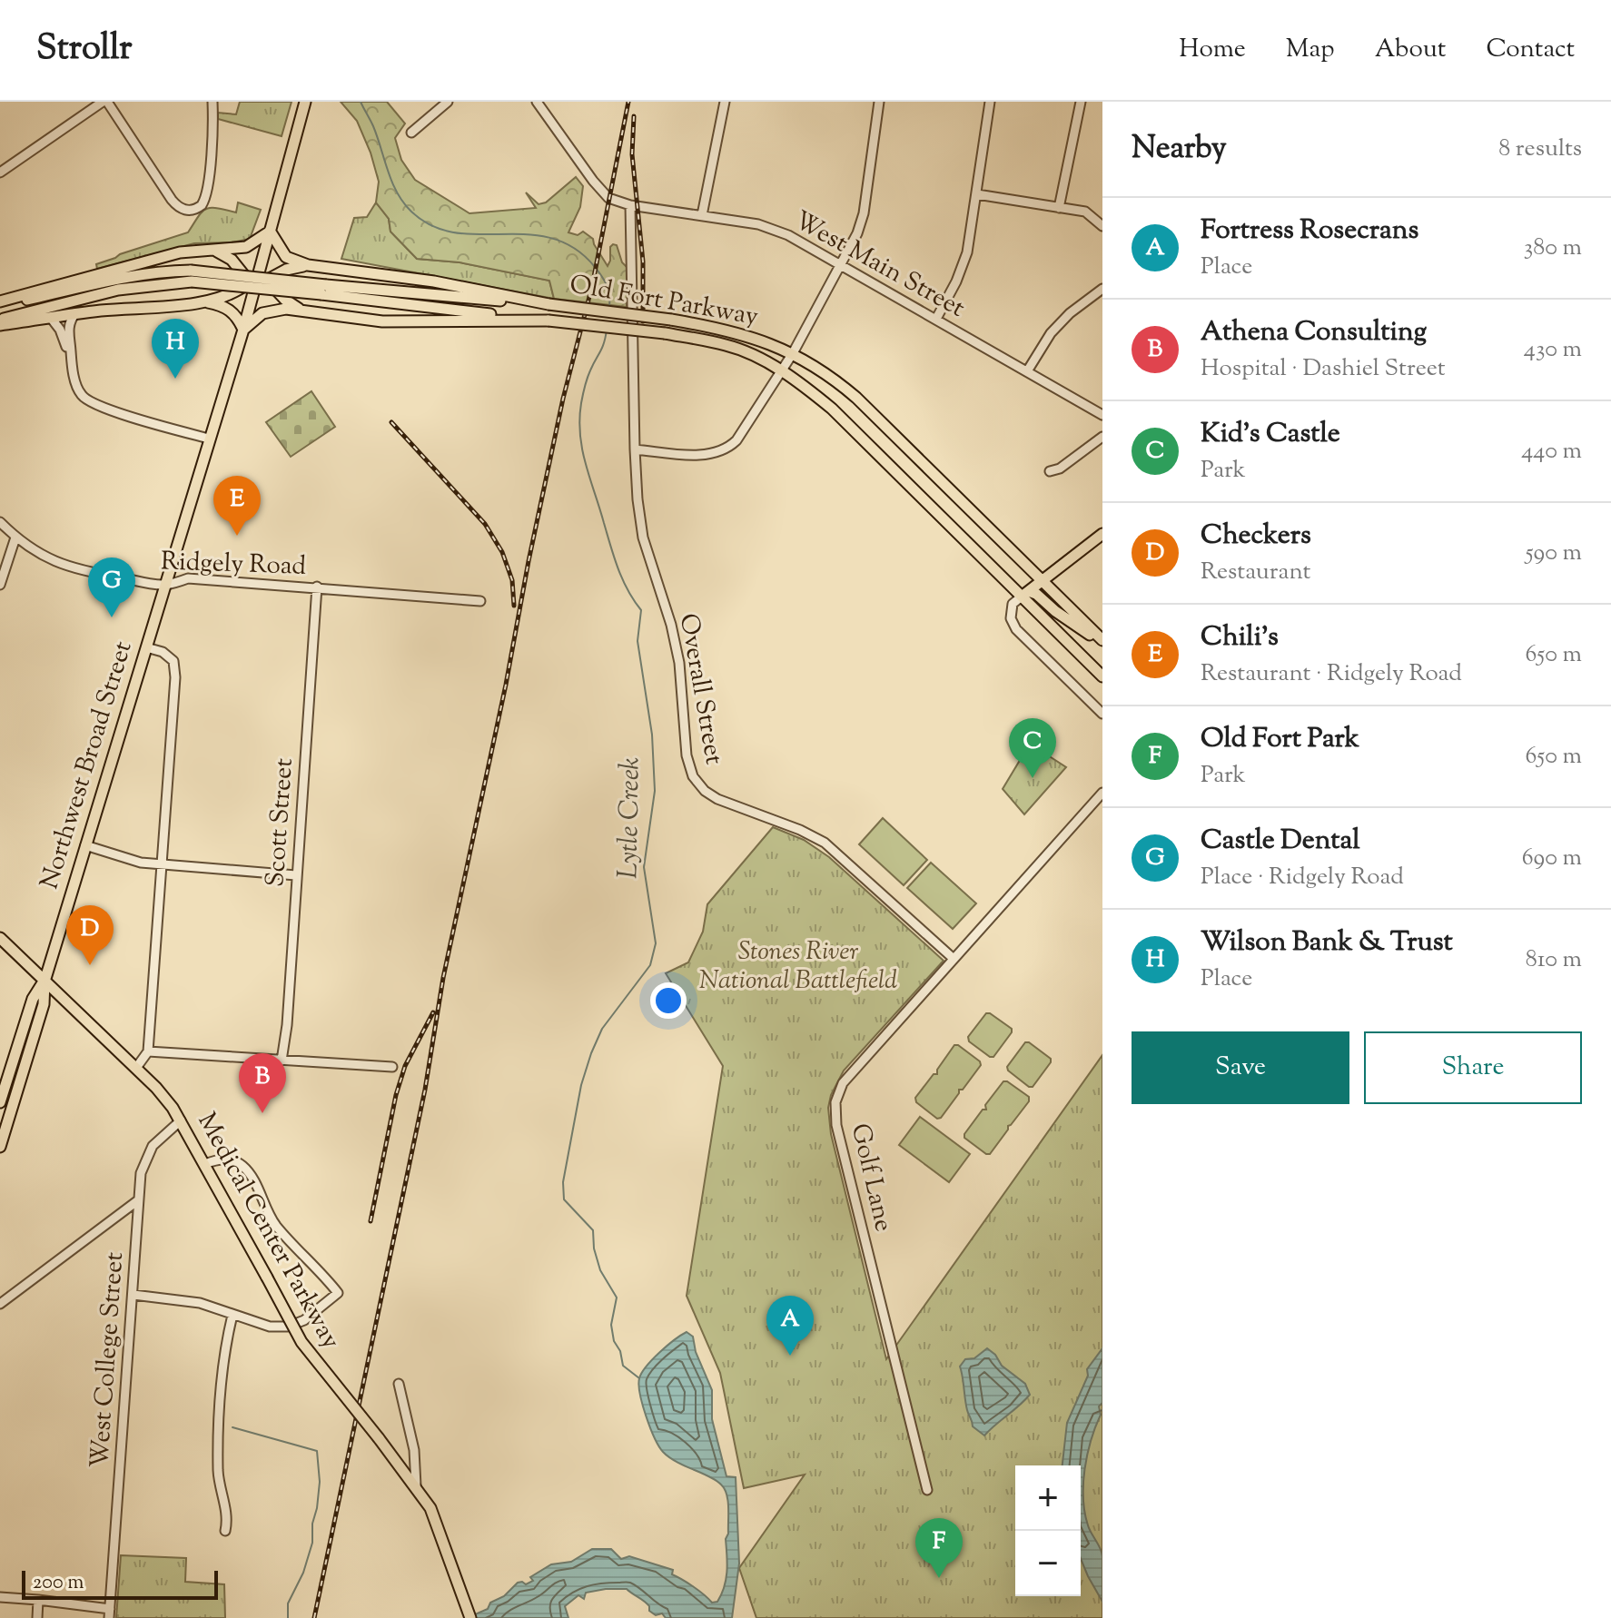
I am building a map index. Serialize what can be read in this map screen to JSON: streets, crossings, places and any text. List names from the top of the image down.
{
  "streets": {
    "main road": ["Old Fort Parkway", "Northwest Broad Street", "Medical Center Parkway"],
    "street": [
      "West Main Street",
      "Ridgely Road",
      "Overall Street",
      "Scott Street",
      "Golf Lane",
      "West College Street"
    ]
  },
  "crossings": [
    ["West Main Street", "Overall Street"],
    ["Ridgely Road", "Northwest Broad Street"],
    ["Ridgely Road", "Scott Street"],
    ["Overall Street", "Golf Lane"],
    ["Northwest Broad Street", "Medical Center Parkway"],
    ["Medical Center Parkway", "West College Street"]
  ],
  "water": ["Lytle Creek"],
  "parks": ["Stones River National Battlefield"],
  "scale_bar": "200 m",
  "page": {
    "header": "Strollr",
    "nav": [
      "Home",
      "Map",
      "About",
      "Contact"
    ],
    "heading": ["Nearby", "8 results"],
    "list": [
      {
        "mark": "A",
        "name": "Fortress Rosecrans",
        "note": "Place",
        "value": "380 m"
      },
      {
        "mark": "B",
        "name": "Athena Consulting",
        "note": "Hospital · Dashiel Street",
        "value": "430 m"
      },
      {
        "mark": "C",
        "name": "Kid's Castle",
        "note": "Park",
        "value": "440 m"
      },
      {
        "mark": "D",
        "name": "Checkers",
        "note": "Restaurant",
        "value": "590 m"
      },
      {
        "mark": "E",
        "name": "Chili's",
        "note": "Restaurant · Ridgely Road",
        "value": "650 m"
      },
      {
        "mark": "F",
        "name": "Old Fort Park",
        "note": "Park",
        "value": "650 m"
      },
      {
        "mark": "G",
        "name": "Castle Dental",
        "note": "Place · Ridgely Road",
        "value": "690 m"
      },
      {
        "mark": "H",
        "name": "Wilson Bank & Trust",
        "note": "Place",
        "value": "810 m"
      }
    ],
    "pins": [
      "H",
      "E",
      "G",
      "C",
      "D",
      "B",
      "A",
      "F"
    ],
    "buttons": ["Save", "Share"],
    "map_buttons": ["+", "−"],
    "scale": "200 m"
  }
}
